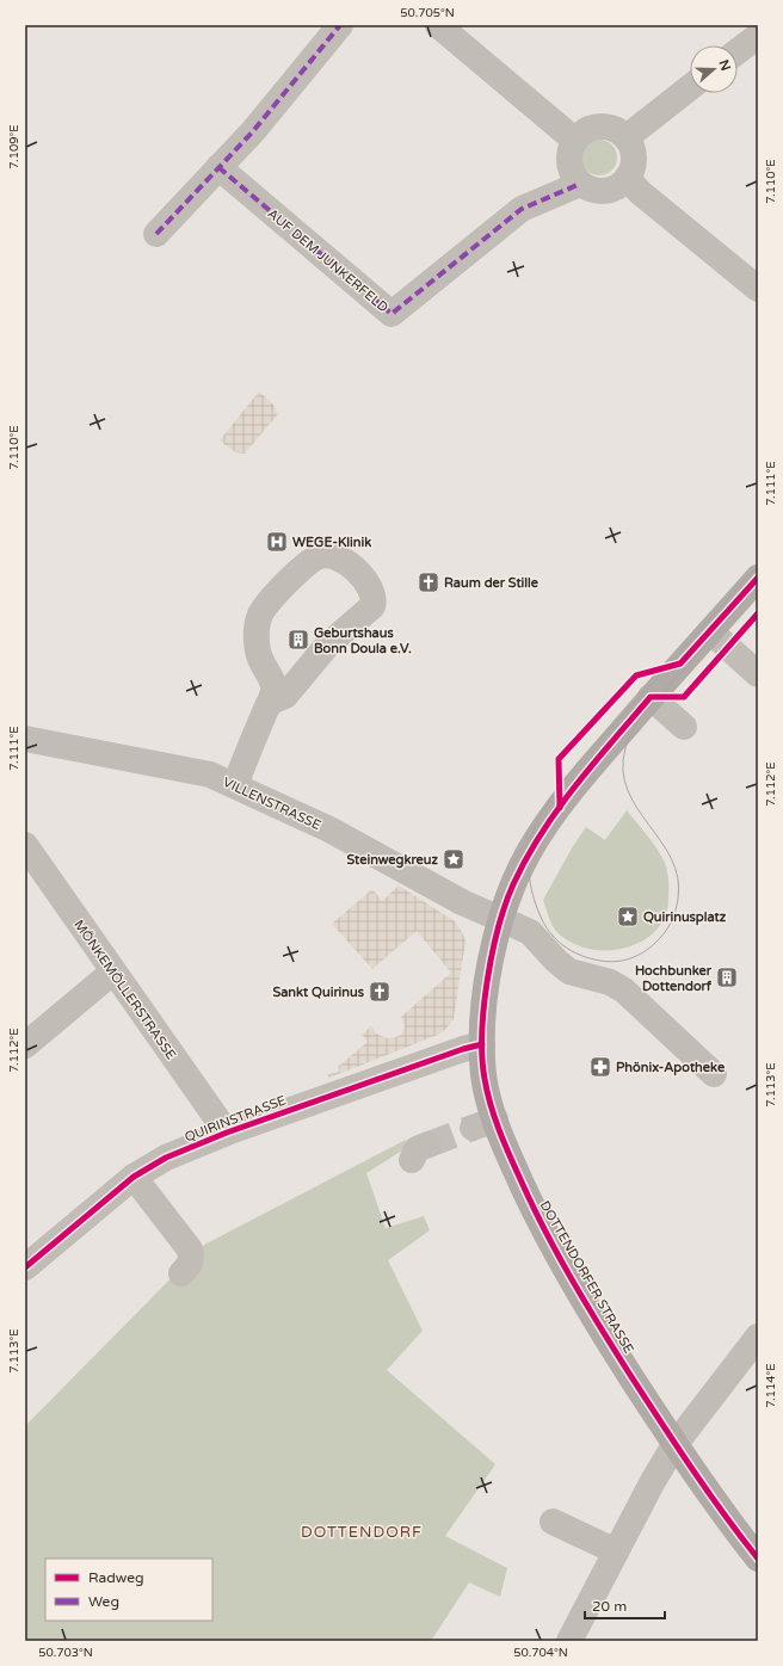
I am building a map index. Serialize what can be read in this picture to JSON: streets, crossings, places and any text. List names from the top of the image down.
{
  "streets": {
    "main road": ["DOTTENDORFER STRASSE"],
    "street": [
      "AUF DEM JUNKERFELD",
      "VILLENSTRASSE",
      "MÖNKEMÖLLERSTRASSE",
      "QUIRINSTRASSE"
    ]
  },
  "crossings": [
    ["VILLENSTRASSE", "DOTTENDORFER STRASSE"],
    ["MÖNKEMÖLLERSTRASSE", "QUIRINSTRASSE"],
    ["QUIRINSTRASSE", "DOTTENDORFER STRASSE"]
  ],
  "districts": ["DOTTENDORF"],
  "places": {
    "hospital": ["WEGE-Klinik"],
    "church": ["Raum der Stille", "Sankt Quirinus"],
    "building": ["Geburtshaus Bonn Doula e.V.", "Hochbunker Dottendorf"],
    "place": ["Steinwegkreuz", "Quirinusplatz"],
    "pharmacy": ["Phönix-Apotheke"]
  },
  "legend": ["Radweg", "Weg"],
  "scale_bar": "20 m",
  "north": "right",
  "coordinates": [
    "50.705°N",
    "7.109°E",
    "7.110°E",
    "7.111°E",
    "7.112°E",
    "7.113°E",
    "7.114°E",
    "50.703°N",
    "50.704°N"
  ]
}
